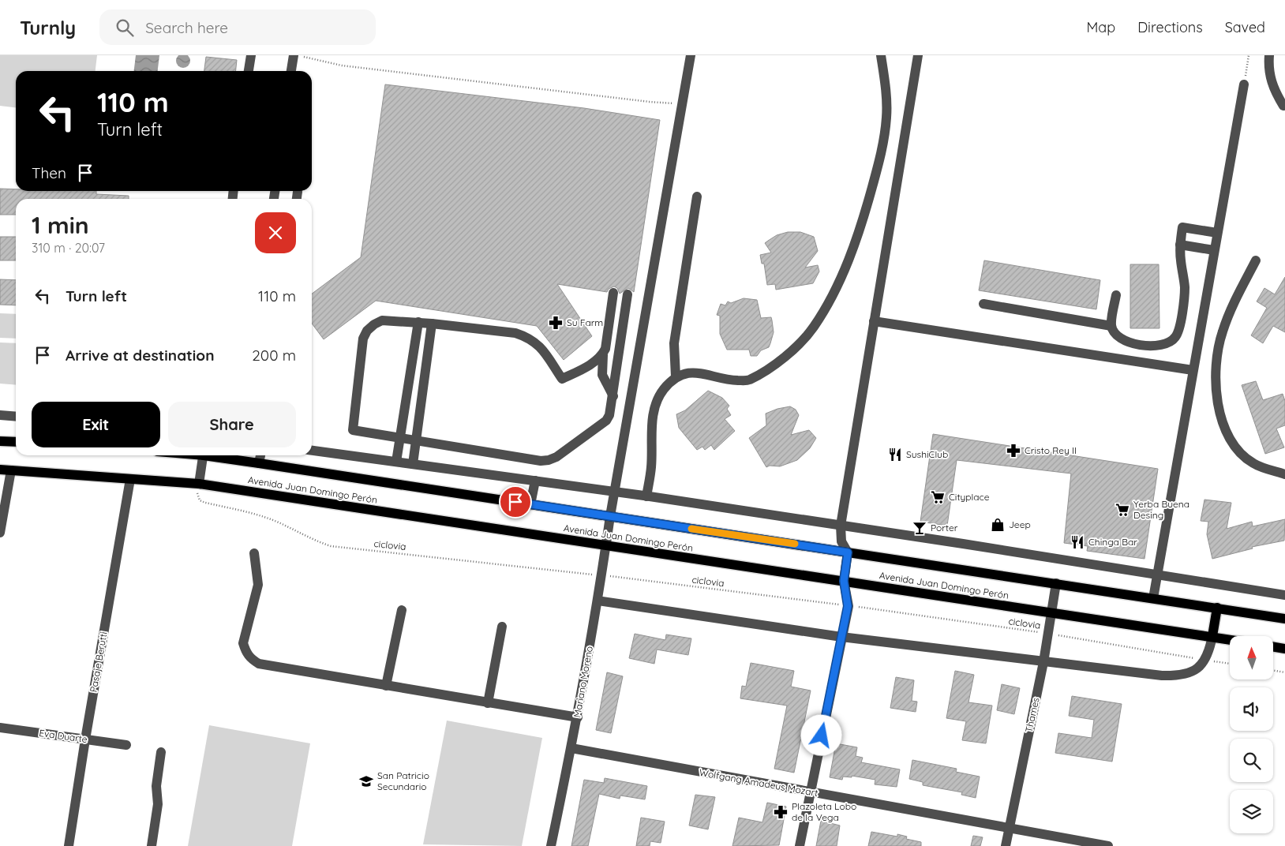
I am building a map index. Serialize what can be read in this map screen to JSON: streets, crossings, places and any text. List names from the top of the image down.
{
  "streets": {
    "main road": ["Avenida Juan Domingo Perón"],
    "street": [
      "Pasaje Berutti",
      "Mariano Moreno",
      "Thames",
      "Eva Duarte",
      "Wolfgang Amadeus Mozart"
    ],
    "path": ["ciclovia"]
  },
  "crossings": [
    ["Avenida Juan Domingo Perón", "ciclovia"],
    ["Avenida Juan Domingo Perón", "Pasaje Berutti"],
    ["Avenida Juan Domingo Perón", "Mariano Moreno"],
    ["Avenida Juan Domingo Perón", "Thames"],
    ["ciclovia", "Mariano Moreno"],
    ["ciclovia", "Thames"],
    ["Pasaje Berutti", "Eva Duarte"],
    ["Mariano Moreno", "Wolfgang Amadeus Mozart"],
    ["Thames", "Wolfgang Amadeus Mozart"]
  ],
  "places": {
    "pharmacy": ["Su Farm", "Cristo Rey II", "Plazoleta Lobo de la Vega"],
    "restaurant": ["SushiClub", "Chinga Bar"],
    "supermarket": ["Cityplace", "Yerba Buena Desing"],
    "shop": ["Jeep"],
    "bar": ["Porter"],
    "school or university": ["San Patricio Secundario"]
  },
  "north": "top",
  "page": {
    "header": "Turnly",
    "search": "Search here",
    "nav": ["Map", "Directions", "Saved"],
    "turn": ["110 m", "Turn left"],
    "then": "Then",
    "heading": ["1 min", "310 m · 20:07"],
    "list": [
      {
        "name": "Turn left",
        "value": "110 m"
      },
      {
        "name": "Arrive at destination",
        "value": "200 m"
      }
    ],
    "buttons": ["Exit", "Share"]
  }
}
